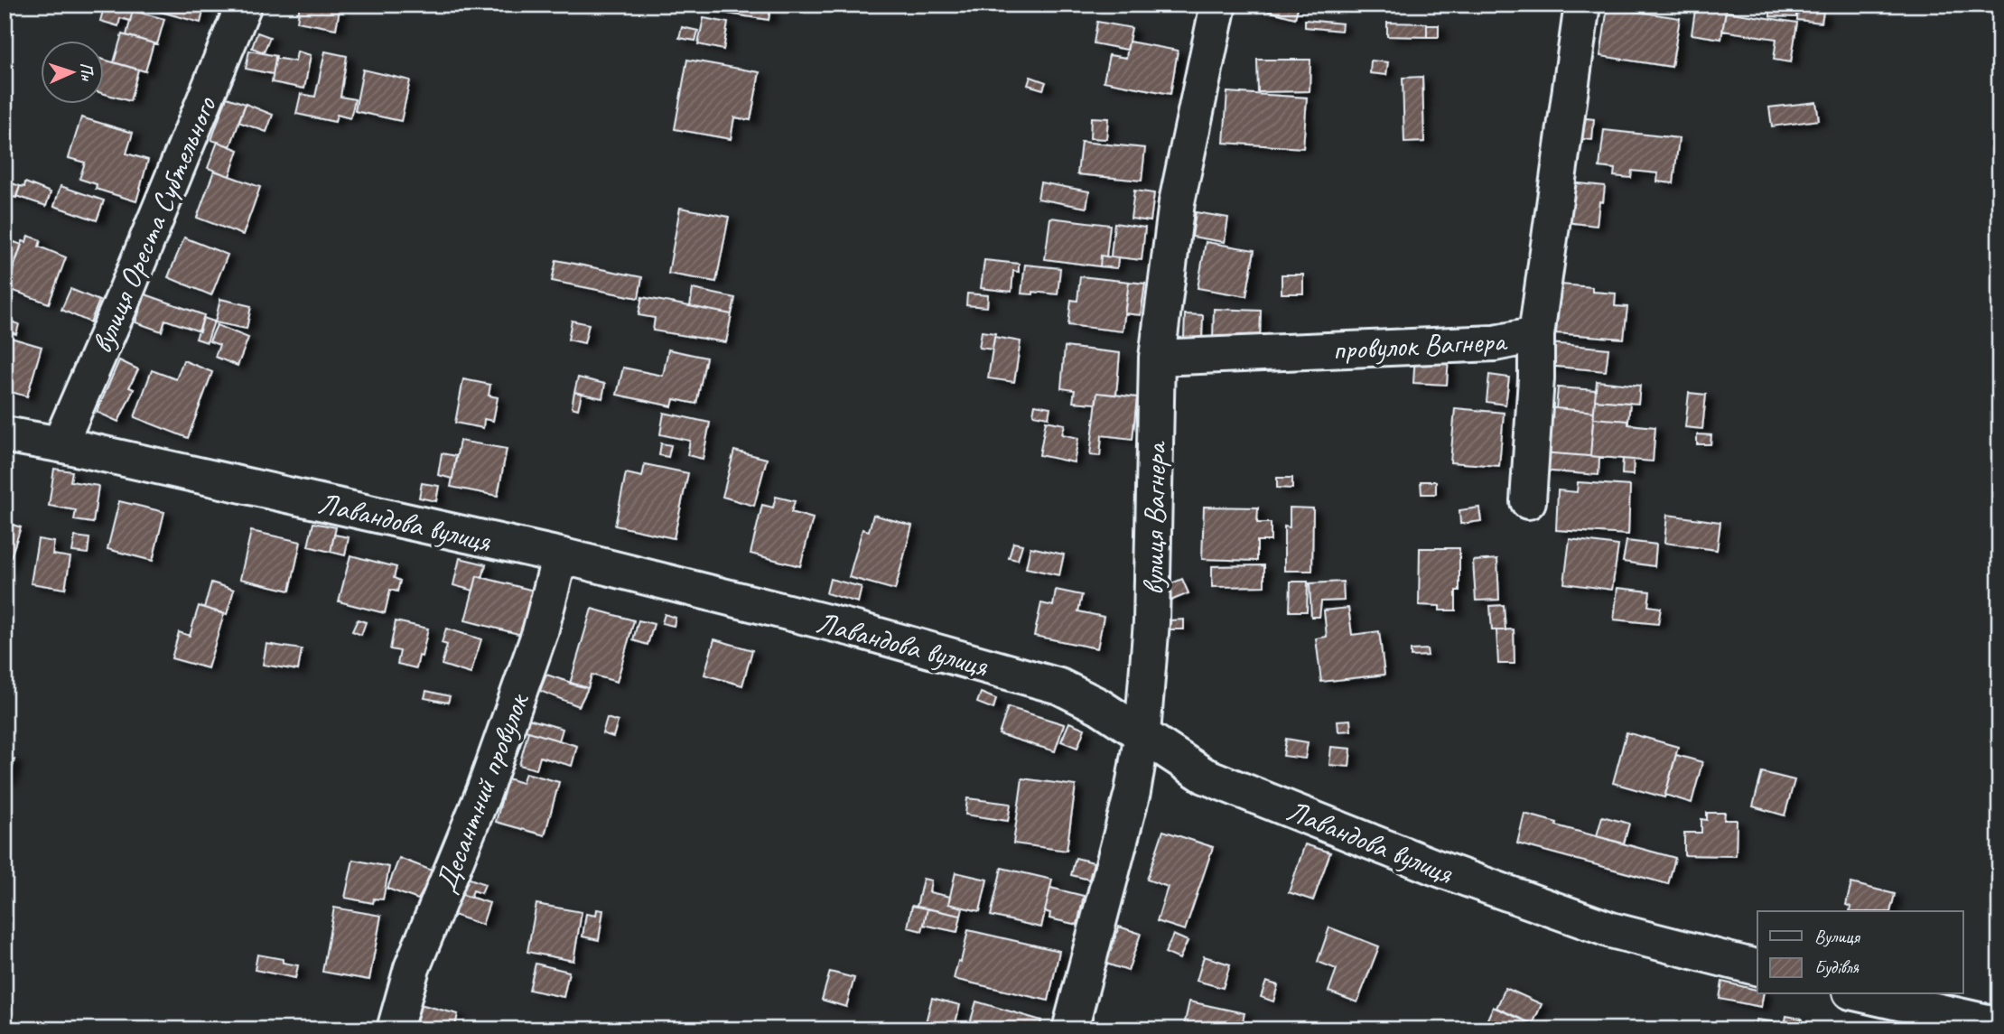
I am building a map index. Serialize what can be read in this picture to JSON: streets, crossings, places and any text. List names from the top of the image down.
{
  "streets": {
    "street": [
      "вулиця Ореста Субтельного",
      "провулок Вагнера",
      "вулиця Вагнера",
      "Лавандова вулиця",
      "Десантний провулок"
    ]
  },
  "crossings": [
    ["вулиця Ореста Субтельного", "Лавандова вулиця"],
    ["провулок Вагнера", "вулиця Вагнера"],
    ["вулиця Вагнера", "Лавандова вулиця"],
    ["Лавандова вулиця", "Десантний провулок"]
  ],
  "legend": ["Вулиця", "Будівля"],
  "north": "right"
}
